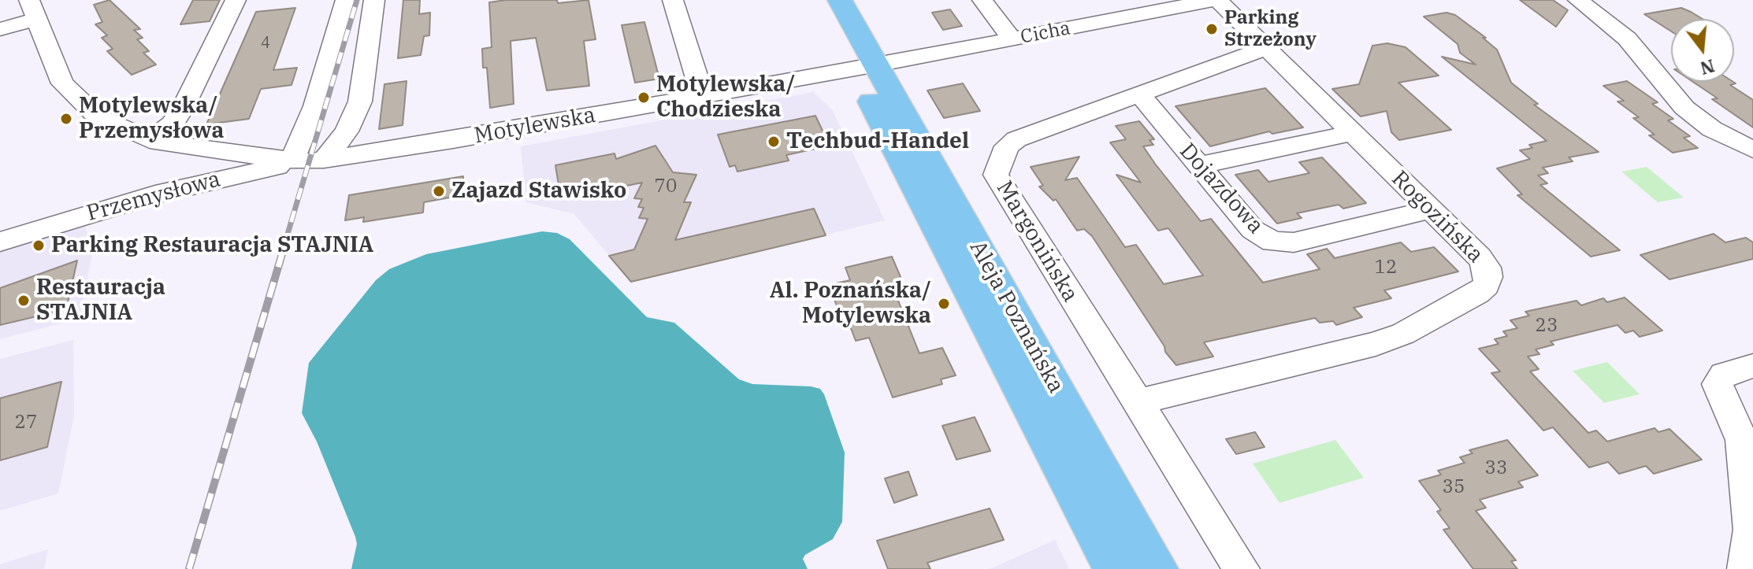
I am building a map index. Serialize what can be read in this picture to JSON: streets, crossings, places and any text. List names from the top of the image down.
{
  "streets": {
    "main road": ["Aleja Poznańska"],
    "street": [
      "Cicha",
      "Motylewska",
      "Dojazdowa",
      "Przemysłowa",
      "Rogozińska",
      "Margonińska"
    ]
  },
  "crossings": [
    ["Cicha", "Motylewska"],
    ["Cicha", "Rogozińska"],
    ["Cicha", "Aleja Poznańska"],
    ["Motylewska", "Przemysłowa"],
    ["Motylewska", "Aleja Poznańska"],
    ["Dojazdowa", "Rogozińska"],
    ["Dojazdowa", "Margonińska"],
    ["Rogozińska", "Margonińska"]
  ],
  "places": [
    "Parking Strzeżony",
    "Motylewska/ Chodzieska",
    "Motylewska/ Przemysłowa",
    "Techbud-Handel",
    "Zajazd Stawisko",
    "Parking Restauracja STAJNIA",
    "Restauracja STAJNIA",
    "Al. Poznańska/ Motylewska"
  ],
  "house_numbers": [
    "4",
    "70",
    "12",
    "23",
    "27",
    "33",
    "35"
  ],
  "north": "bottom"
}
